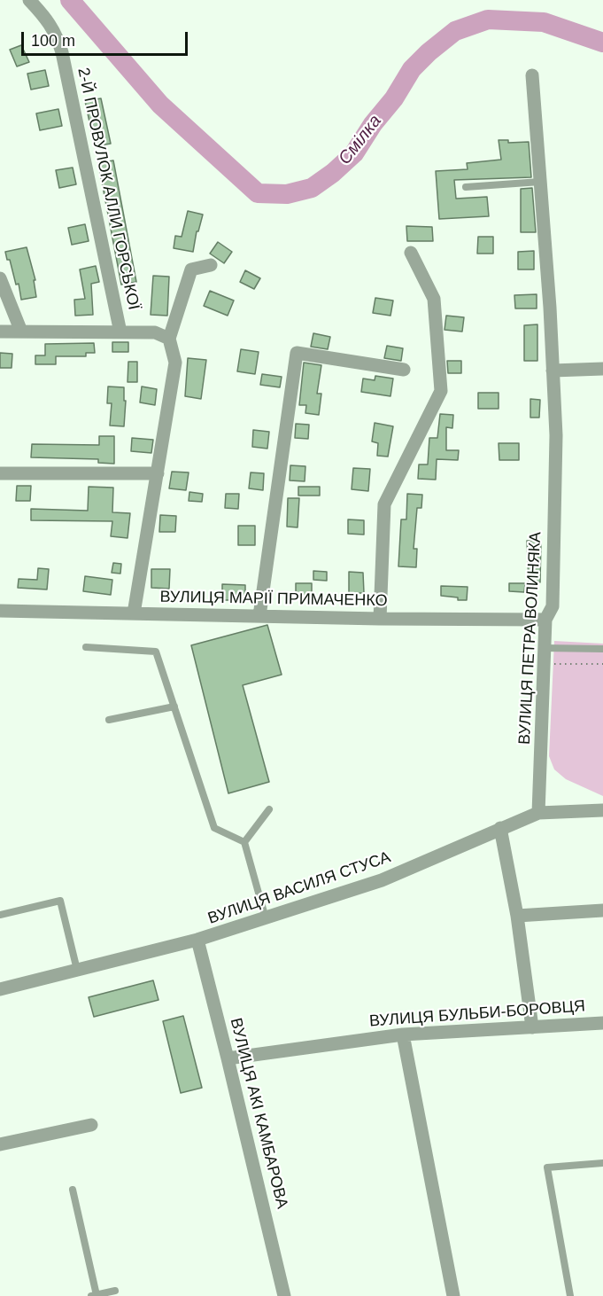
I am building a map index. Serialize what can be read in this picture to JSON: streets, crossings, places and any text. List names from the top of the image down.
{
  "streets": {
    "street": [
      "2-Й ПРОВУЛОК АЛЛИ ГОРСЬКОЇ",
      "ВУЛИЦЯ МАРІЇ ПРИМАЧЕНКО",
      "ВУЛИЦЯ ПЕТРА ВОЛИНЯКА",
      "ВУЛИЦЯ ВАСИЛЯ СТУСА",
      "ВУЛИЦЯ БУЛЬБИ-БОРОВЦЯ",
      "ВУЛИЦЯ АКІ КАМБАРОВА"
    ]
  },
  "crossings": [
    ["ВУЛИЦЯ МАРІЇ ПРИМАЧЕНКО", "ВУЛИЦЯ ПЕТРА ВОЛИНЯКА"],
    ["ВУЛИЦЯ ПЕТРА ВОЛИНЯКА", "ВУЛИЦЯ ВАСИЛЯ СТУСА"],
    ["ВУЛИЦЯ ВАСИЛЯ СТУСА", "ВУЛИЦЯ АКІ КАМБАРОВА"],
    ["ВУЛИЦЯ БУЛЬБИ-БОРОВЦЯ", "ВУЛИЦЯ АКІ КАМБАРОВА"]
  ],
  "water": ["Смілка"],
  "scale_bar": "100 m"
}
